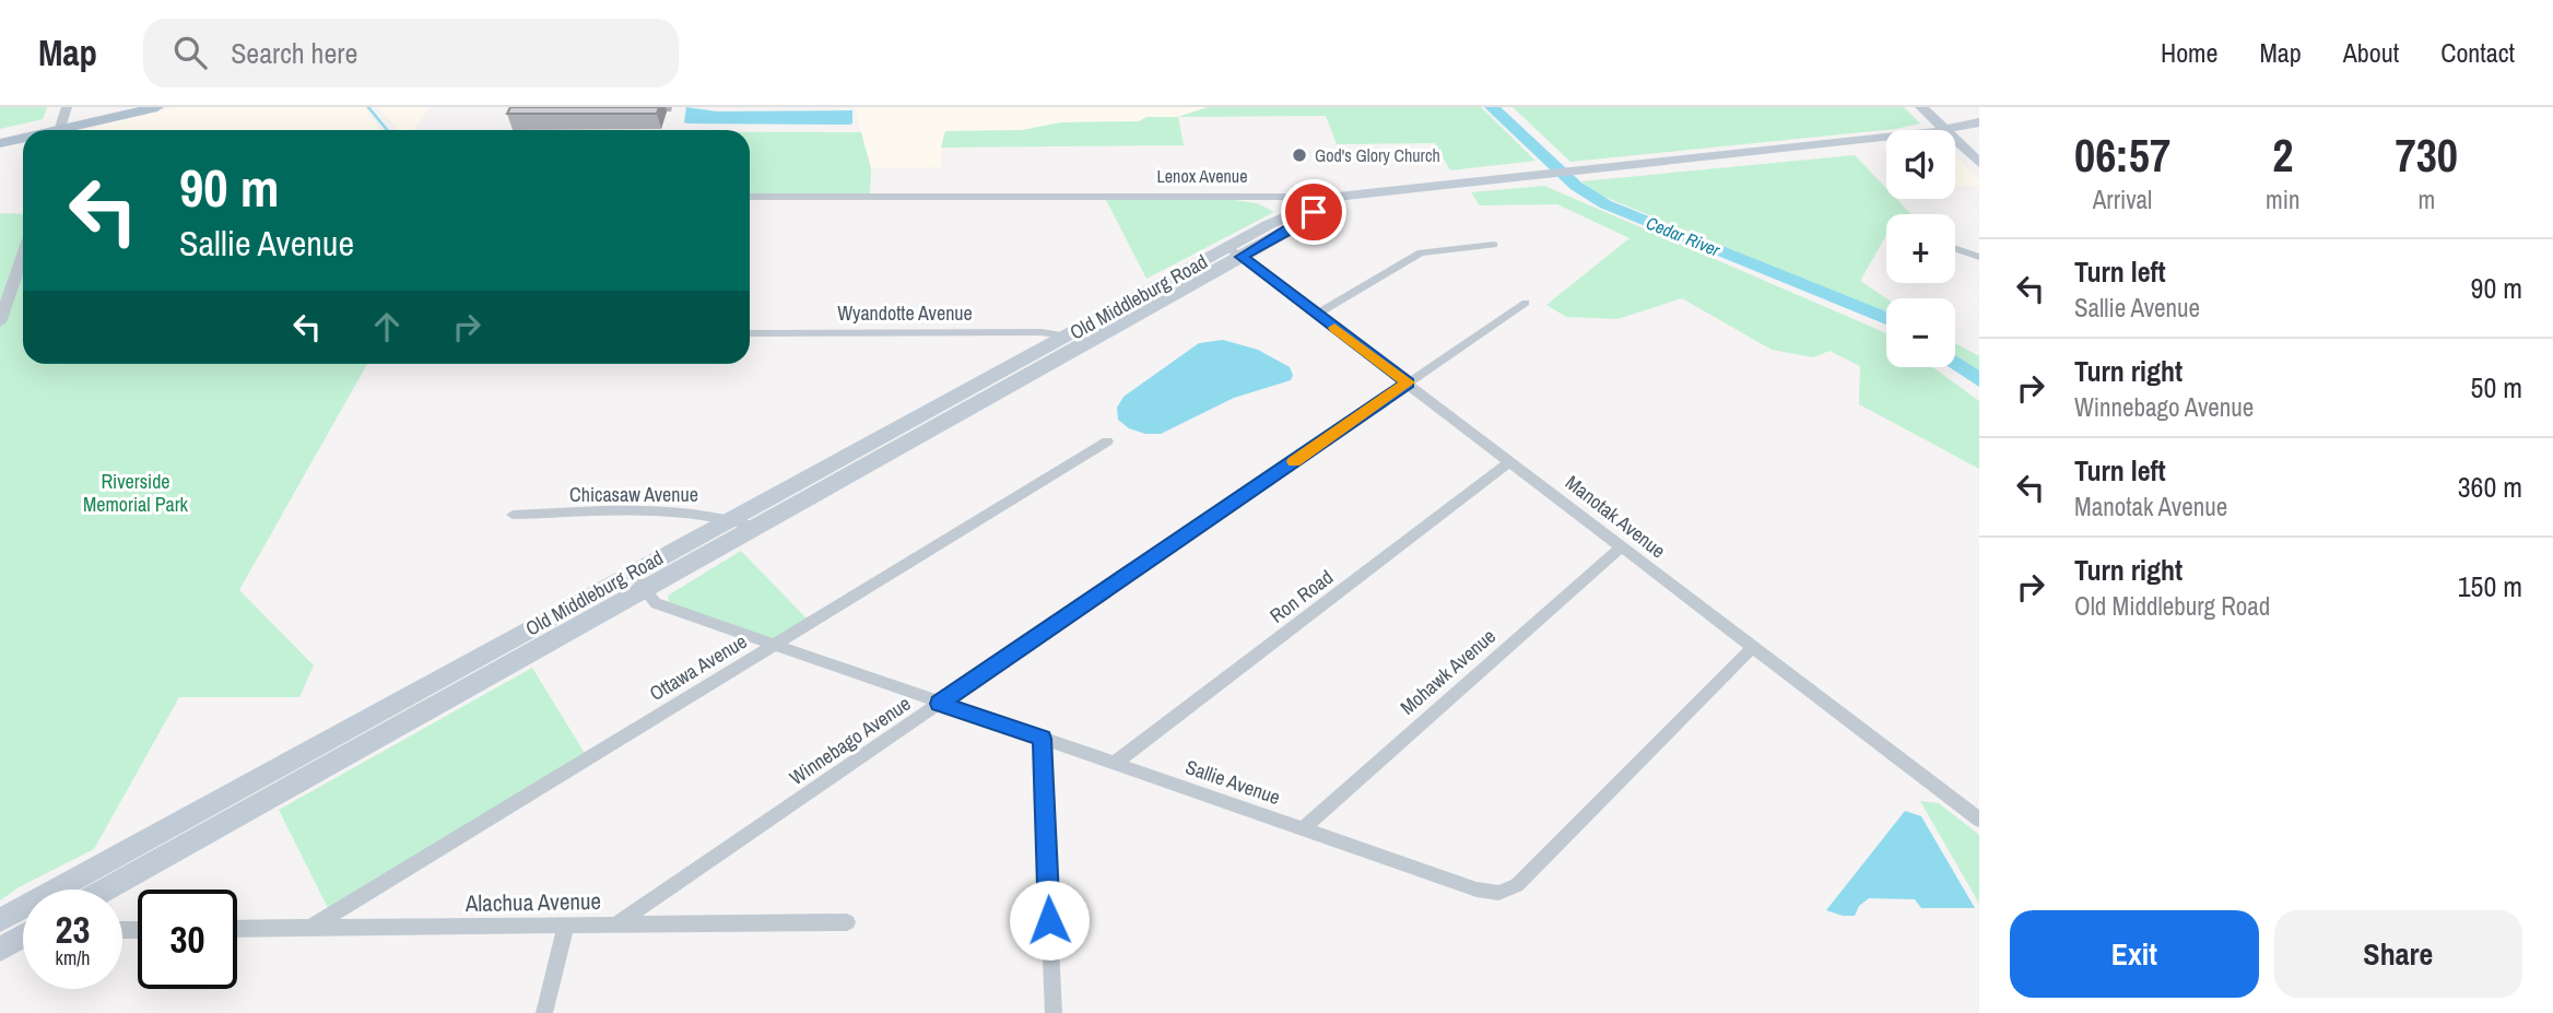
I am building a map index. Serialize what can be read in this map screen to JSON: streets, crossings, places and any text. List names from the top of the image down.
{
  "streets": {
    "main road": ["Lenox Avenue", "Old Middleburg Road"],
    "street": [
      "Wyandotte Avenue",
      "Chicasaw Avenue",
      "Manotak Avenue",
      "Ron Road",
      "Ottawa Avenue",
      "Mohawk Avenue",
      "Winnebago Avenue",
      "Sallie Avenue",
      "Alachua Avenue"
    ]
  },
  "crossings": [
    ["Lenox Avenue", "Old Middleburg Road"],
    ["Old Middleburg Road", "Wyandotte Avenue"],
    ["Old Middleburg Road", "Chicasaw Avenue"],
    ["Old Middleburg Road", "Manotak Avenue"],
    ["Old Middleburg Road", "Sallie Avenue"],
    ["Manotak Avenue", "Ron Road"],
    ["Manotak Avenue", "Mohawk Avenue"],
    ["Manotak Avenue", "Winnebago Avenue"],
    ["Manotak Avenue", "Sallie Avenue"],
    ["Ron Road", "Sallie Avenue"],
    ["Ottawa Avenue", "Sallie Avenue"],
    ["Ottawa Avenue", "Alachua Avenue"],
    ["Mohawk Avenue", "Sallie Avenue"],
    ["Winnebago Avenue", "Sallie Avenue"],
    ["Winnebago Avenue", "Alachua Avenue"]
  ],
  "water": ["Cedar River"],
  "parks": ["Riverside Memorial Park"],
  "places": ["God's Glory Church"],
  "page": {
    "header": "Map",
    "search": "Search here",
    "nav": [
      "Home",
      "Map",
      "About",
      "Contact"
    ],
    "eta": [
      "06:57",
      "Arrival",
      "2",
      "min",
      "730",
      "m"
    ],
    "map_buttons": ["+", "−"],
    "turn": ["90 m", "Sallie Avenue"],
    "list": [
      {
        "name": "Turn left",
        "note": "Sallie Avenue",
        "value": "90 m"
      },
      {
        "name": "Turn right",
        "note": "Winnebago Avenue",
        "value": "50 m"
      },
      {
        "name": "Turn left",
        "note": "Manotak Avenue",
        "value": "360 m"
      },
      {
        "name": "Turn right",
        "note": "Old Middleburg Road",
        "value": "150 m"
      }
    ],
    "speed": "23 km/h",
    "limit": "30",
    "buttons": ["Exit", "Share"]
  }
}
